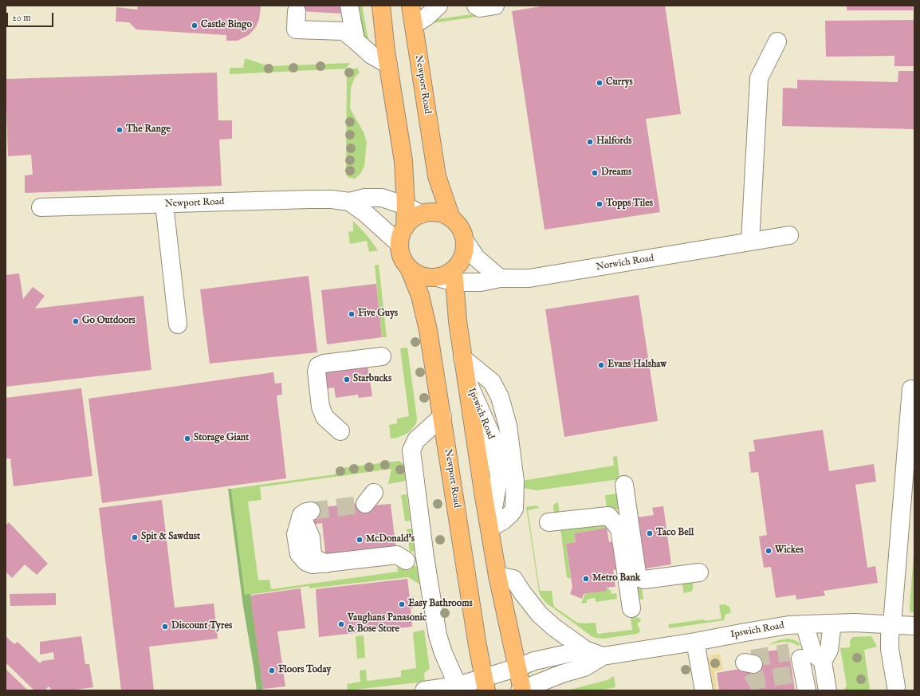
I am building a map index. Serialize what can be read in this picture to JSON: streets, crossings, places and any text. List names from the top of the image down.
{
  "streets": {
    "main road": ["Newport Road"],
    "street": ["Norwich Road", "Ipswich Road"]
  },
  "crossings": [
    ["Newport Road", "Norwich Road"]
  ],
  "places": [
    "Castle Bingo",
    "Currys",
    "The Range",
    "Halfords",
    "Dreams",
    "Topps Tiles",
    "Five Guys",
    "Go Outdoors",
    "Evans Halshaw",
    "Starbucks",
    "Storage Giant",
    "Taco Bell",
    "Spit & Sawdust",
    "McDonald's",
    "Wickes",
    "Metro Bank",
    "Easy Bathrooms",
    "Vaughans Panasonic & Bose Store",
    "Discount Tyres",
    "Floors Today"
  ],
  "scale_bar": "20 m"
}
